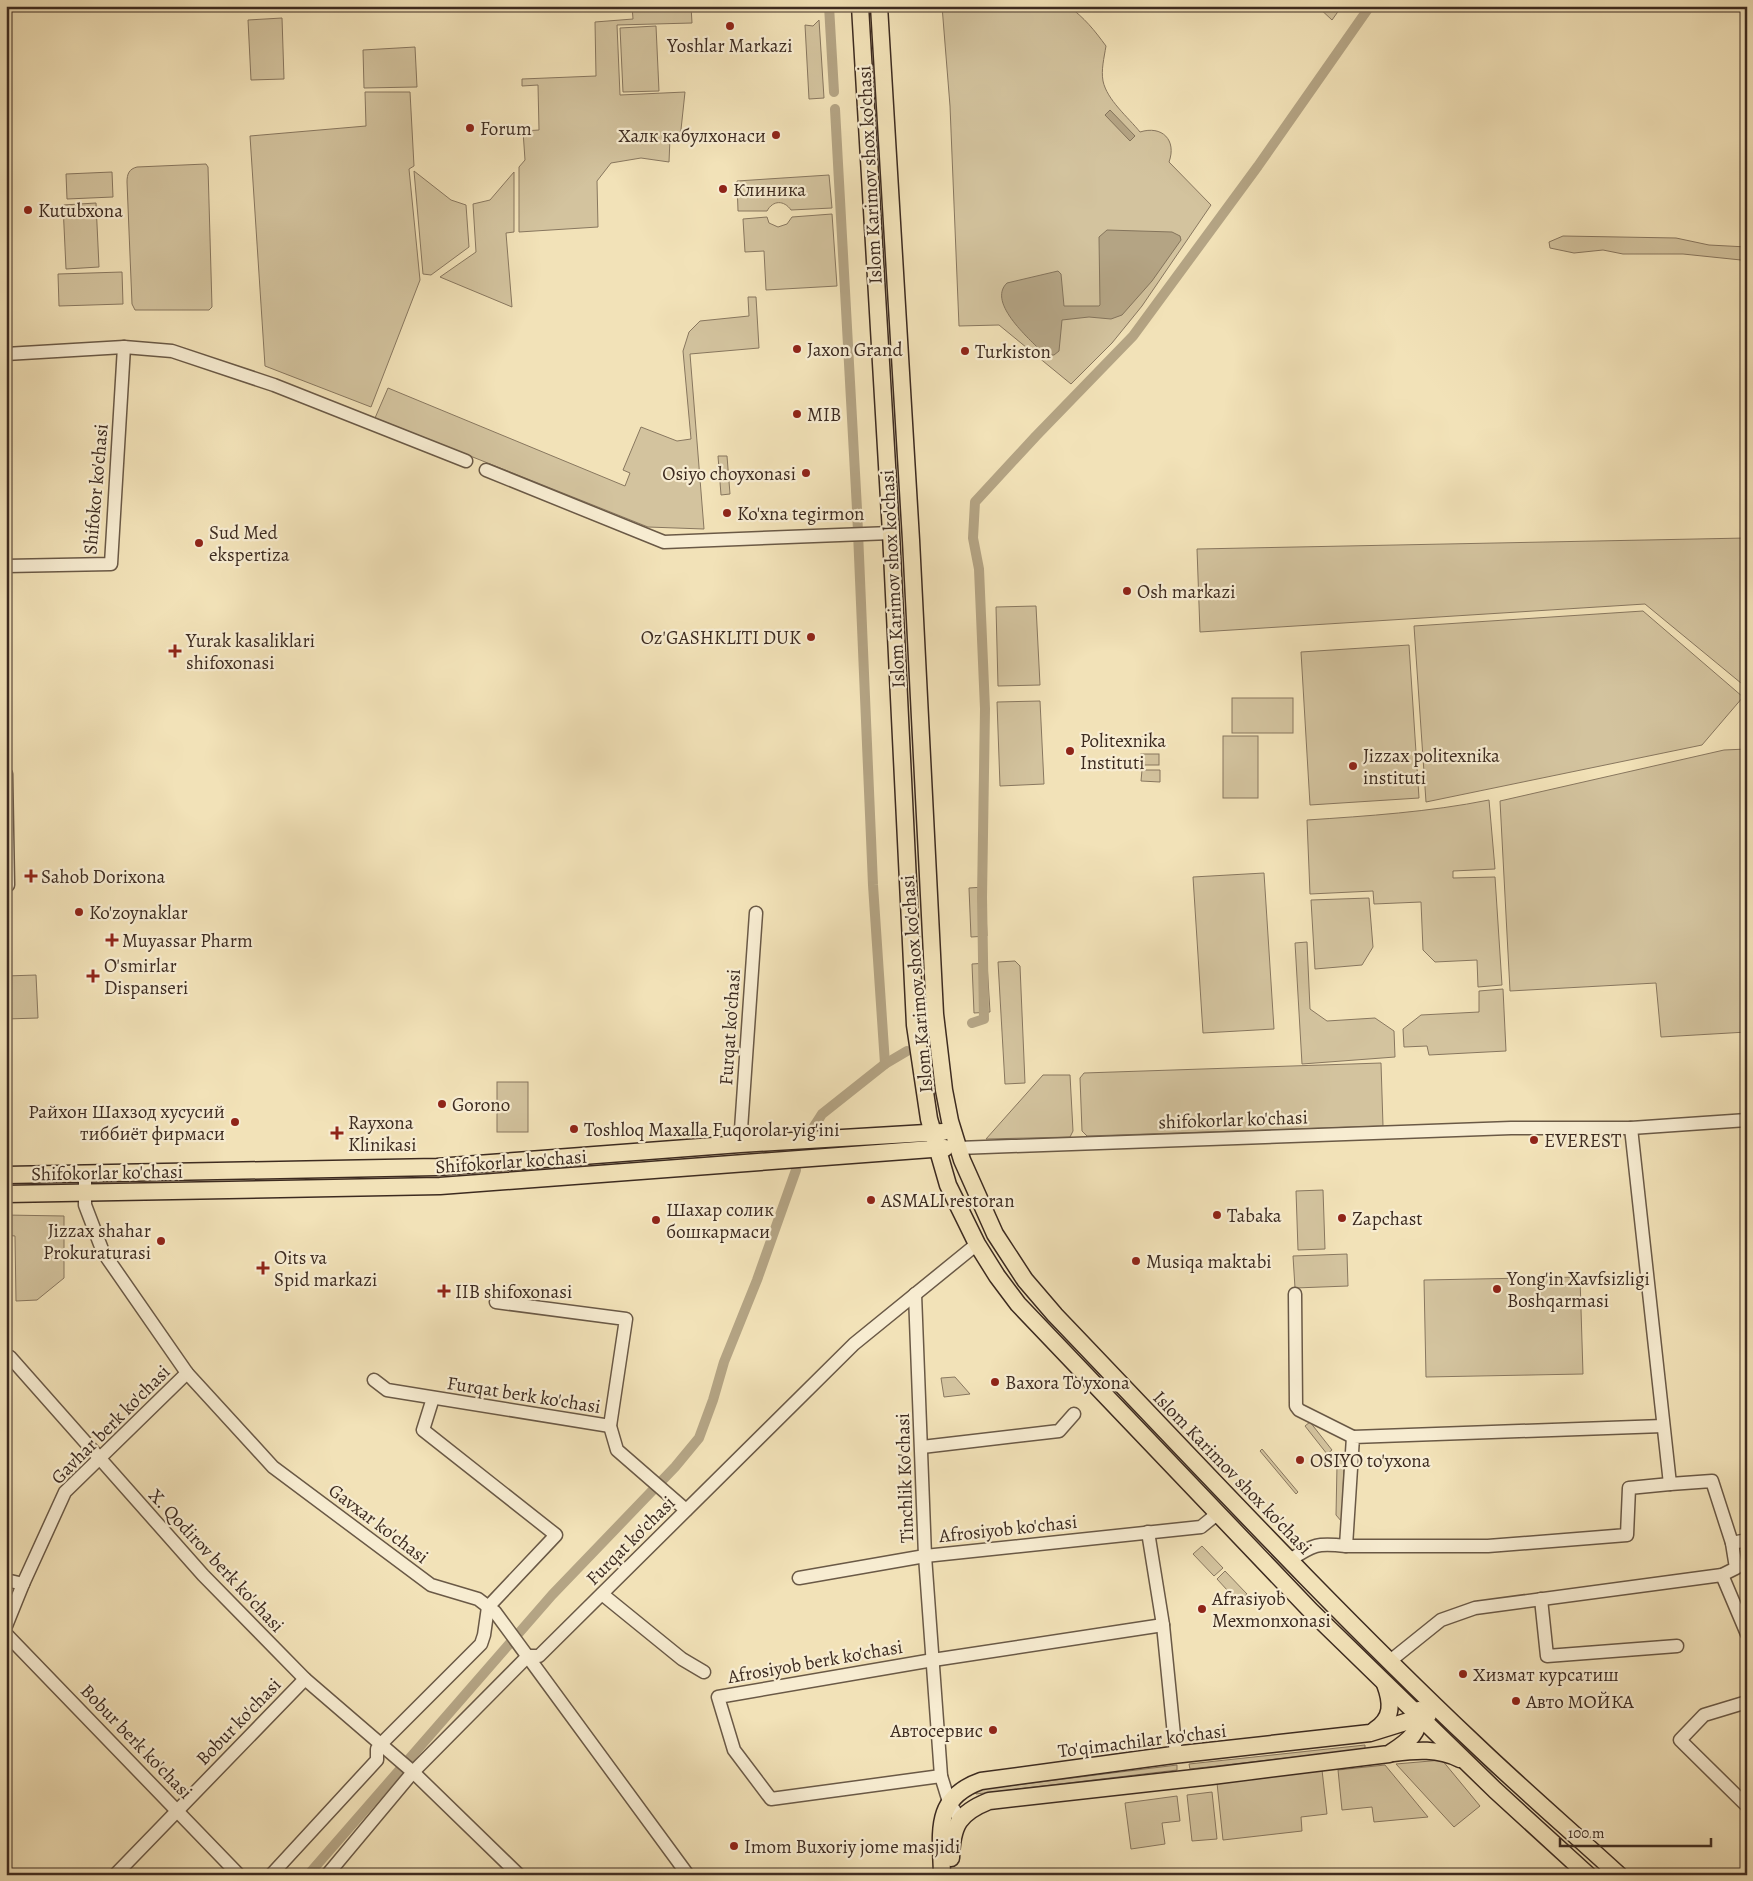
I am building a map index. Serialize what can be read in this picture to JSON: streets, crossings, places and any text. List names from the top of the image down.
{
  "streets": {
    "main road": ["Islom Karimov shox ko'chasi", "Shifokorlar ko'chasi", "To'qimachilar ko'chasi"],
    "street": [
      "Shifokor ko'chasi",
      "Furqat ko'chasi",
      "shifokorlar ko'chasi",
      "Furqat berk ko'chasi",
      "Gavhar berk ko'chasi",
      "Tinchlik Ko'chasi",
      "Gavxar ko'chasi",
      "Afrosiyob ko'chasi",
      "X. Qodirov berk ko'chasi",
      "Afrosiyob berk ko'chasi",
      "Bobur ko'chasi",
      "Bobur berk ko'chasi"
    ]
  },
  "crossings": [
    ["Islom Karimov shox ko'chasi", "Furqat ko'chasi"],
    ["Islom Karimov shox ko'chasi", "shifokorlar ko'chasi"],
    ["Islom Karimov shox ko'chasi", "Shifokorlar ko'chasi"],
    ["Islom Karimov shox ko'chasi", "Afrosiyob ko'chasi"],
    ["Islom Karimov shox ko'chasi", "To'qimachilar ko'chasi"],
    ["Furqat ko'chasi", "Shifokorlar ko'chasi"],
    ["Furqat ko'chasi", "Tinchlik Ko'chasi"],
    ["Furqat ko'chasi", "Gavxar ko'chasi"],
    ["Furqat ko'chasi", "X. Qodirov berk ko'chasi"],
    ["shifokorlar ko'chasi", "Shifokorlar ko'chasi"],
    ["Shifokorlar ko'chasi", "Gavxar ko'chasi"],
    ["Furqat berk ko'chasi", "Gavxar ko'chasi"],
    ["Gavhar berk ko'chasi", "Gavxar ko'chasi"],
    ["Gavhar berk ko'chasi", "X. Qodirov berk ko'chasi"],
    ["Tinchlik Ko'chasi", "Afrosiyob ko'chasi"],
    ["Tinchlik Ko'chasi", "Afrosiyob berk ko'chasi"],
    ["X. Qodirov berk ko'chasi", "Bobur ko'chasi"],
    ["Bobur ko'chasi", "Bobur berk ko'chasi"]
  ],
  "places": {
    "other": [
      "Yoshlar Markazi",
      "Forum",
      "Халк кабулхонаси",
      "Клиника",
      "Kutubxona",
      "Jaxon Grand",
      "Turkiston",
      "MIB",
      "Osiyo choyxonasi",
      "Ko'xna tegirmon",
      "Sud Med ekspertiza",
      "Osh markazi",
      "Oz'GASHKLITI DUK",
      "Politexnika Instituti",
      "Jizzax politexnika instituti",
      "Ko'zoynaklar",
      "Gorono",
      "Райхон Шахзод хусусий тиббиёт фирмаси",
      "Toshloq Maxalla Fuqorolar yig'ini",
      "EVEREST",
      "ASMALI restoran",
      "Tabaka",
      "Zapchast",
      "Шахар солик бошкармаси",
      "Jizzax shahar Prokuraturasi",
      "Musiqa maktabi",
      "Yong'in Xavfsizligi Boshqarmasi",
      "Baxora To'yxona",
      "OSIYO to'yxona",
      "Afrasiyob Mexmonxonasi",
      "Хизмат курсатиш",
      "Авто МОЙКА",
      "Автосервис",
      "Imom Buxoriy jome masjidi"
    ],
    "health": [
      "Yurak kasaliklari shifoxonasi",
      "Sahob Dorixona",
      "Muyassar Pharm",
      "O'smirlar Dispanseri",
      "Rayxona Klinikasi",
      "Oits va Spid markazi",
      "IIB shifoxonasi"
    ]
  },
  "scale_bar": "100 m"
}
